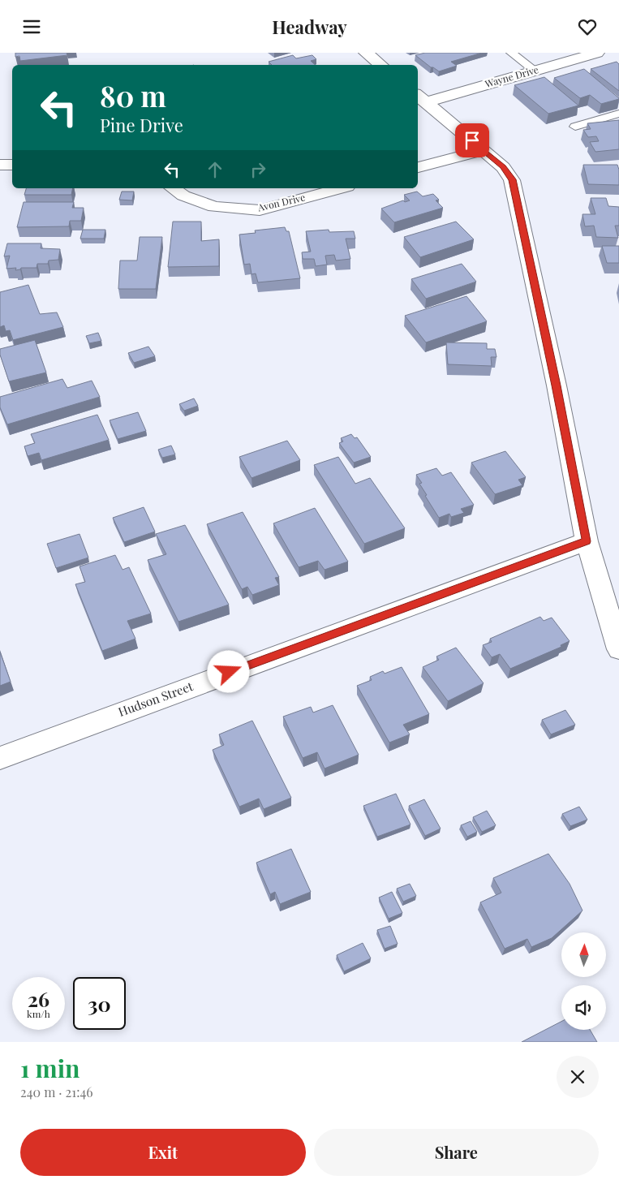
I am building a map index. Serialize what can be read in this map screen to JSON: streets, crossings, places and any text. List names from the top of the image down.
{
  "streets": {
    "street": ["Wayne Drive", "Avon Drive", "Hudson Street"]
  },
  "north": "top",
  "page": {
    "header": "Headway",
    "turn": ["80 m", "Pine Drive"],
    "speed": "26 km/h",
    "limit": "30",
    "heading": ["1 min", "240 m · 21:46"],
    "buttons": ["Exit", "Share"]
  }
}
